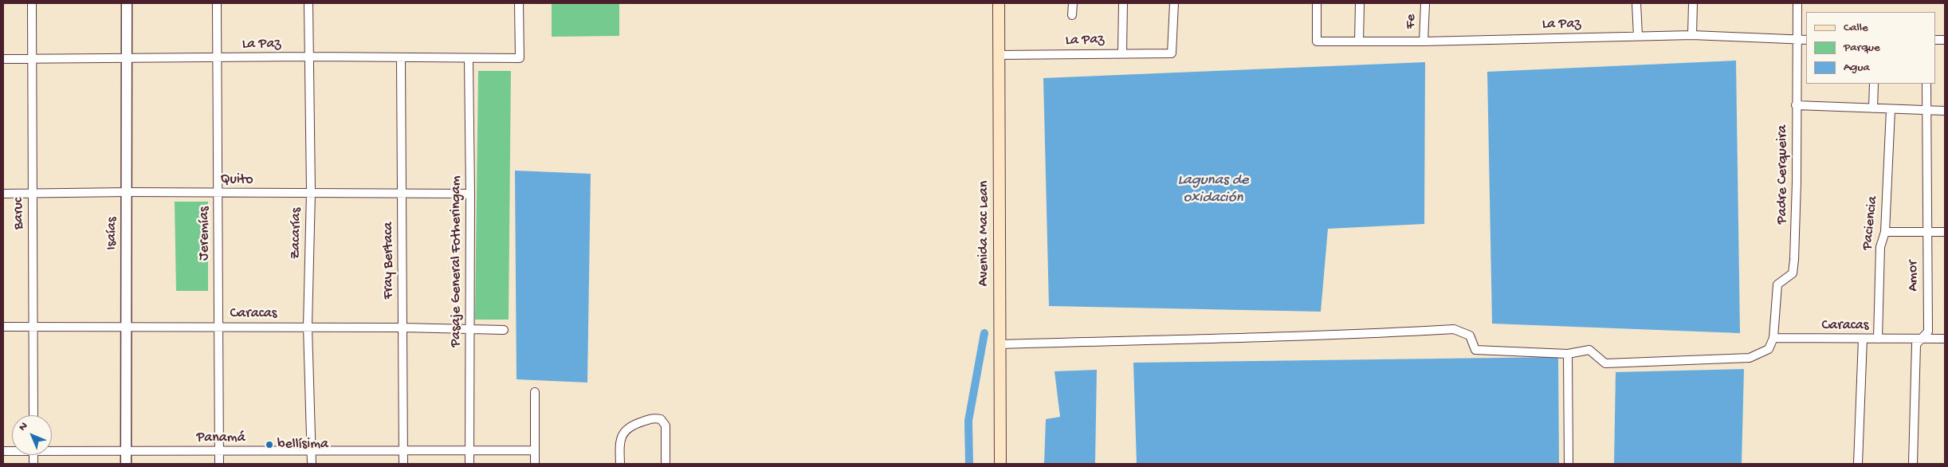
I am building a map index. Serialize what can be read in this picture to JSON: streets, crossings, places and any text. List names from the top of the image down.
{
  "streets": {
    "main road": ["Avenida Mac Lean"],
    "street": [
      "Fe",
      "La Paz",
      "Padre Cerqueira",
      "Quito",
      "Baruc",
      "Paciencia",
      "Isaías",
      "Jeremías",
      "Zacarías",
      "Fray Bertaca",
      "Pasaje General Fotheringam",
      "Amor",
      "Caracas",
      "Panamá"
    ]
  },
  "crossings": [
    ["Fe", "La Paz"],
    ["La Paz", "Padre Cerqueira"],
    ["La Paz", "Baruc"],
    ["La Paz", "Isaías"],
    ["La Paz", "Jeremías"],
    ["La Paz", "Zacarías"],
    ["La Paz", "Avenida Mac Lean"],
    ["La Paz", "Fray Bertaca"],
    ["La Paz", "Pasaje General Fotheringam"],
    ["Padre Cerqueira", "Caracas"],
    ["Quito", "Baruc"],
    ["Quito", "Isaías"],
    ["Quito", "Jeremías"],
    ["Quito", "Zacarías"],
    ["Quito", "Fray Bertaca"],
    ["Quito", "Pasaje General Fotheringam"],
    ["Baruc", "Caracas"],
    ["Paciencia", "Caracas"],
    ["Isaías", "Caracas"],
    ["Isaías", "Panamá"],
    ["Jeremías", "Caracas"],
    ["Jeremías", "Panamá"],
    ["Zacarías", "Caracas"],
    ["Zacarías", "Panamá"],
    ["Fray Bertaca", "Caracas"],
    ["Fray Bertaca", "Panamá"],
    ["Pasaje General Fotheringam", "Caracas"],
    ["Pasaje General Fotheringam", "Panamá"],
    ["Amor", "Caracas"]
  ],
  "water": ["Lagunas de oxidación"],
  "places": ["bellísima"],
  "legend": ["Calle", "Parque", "Agua"],
  "north": "top left"
}
